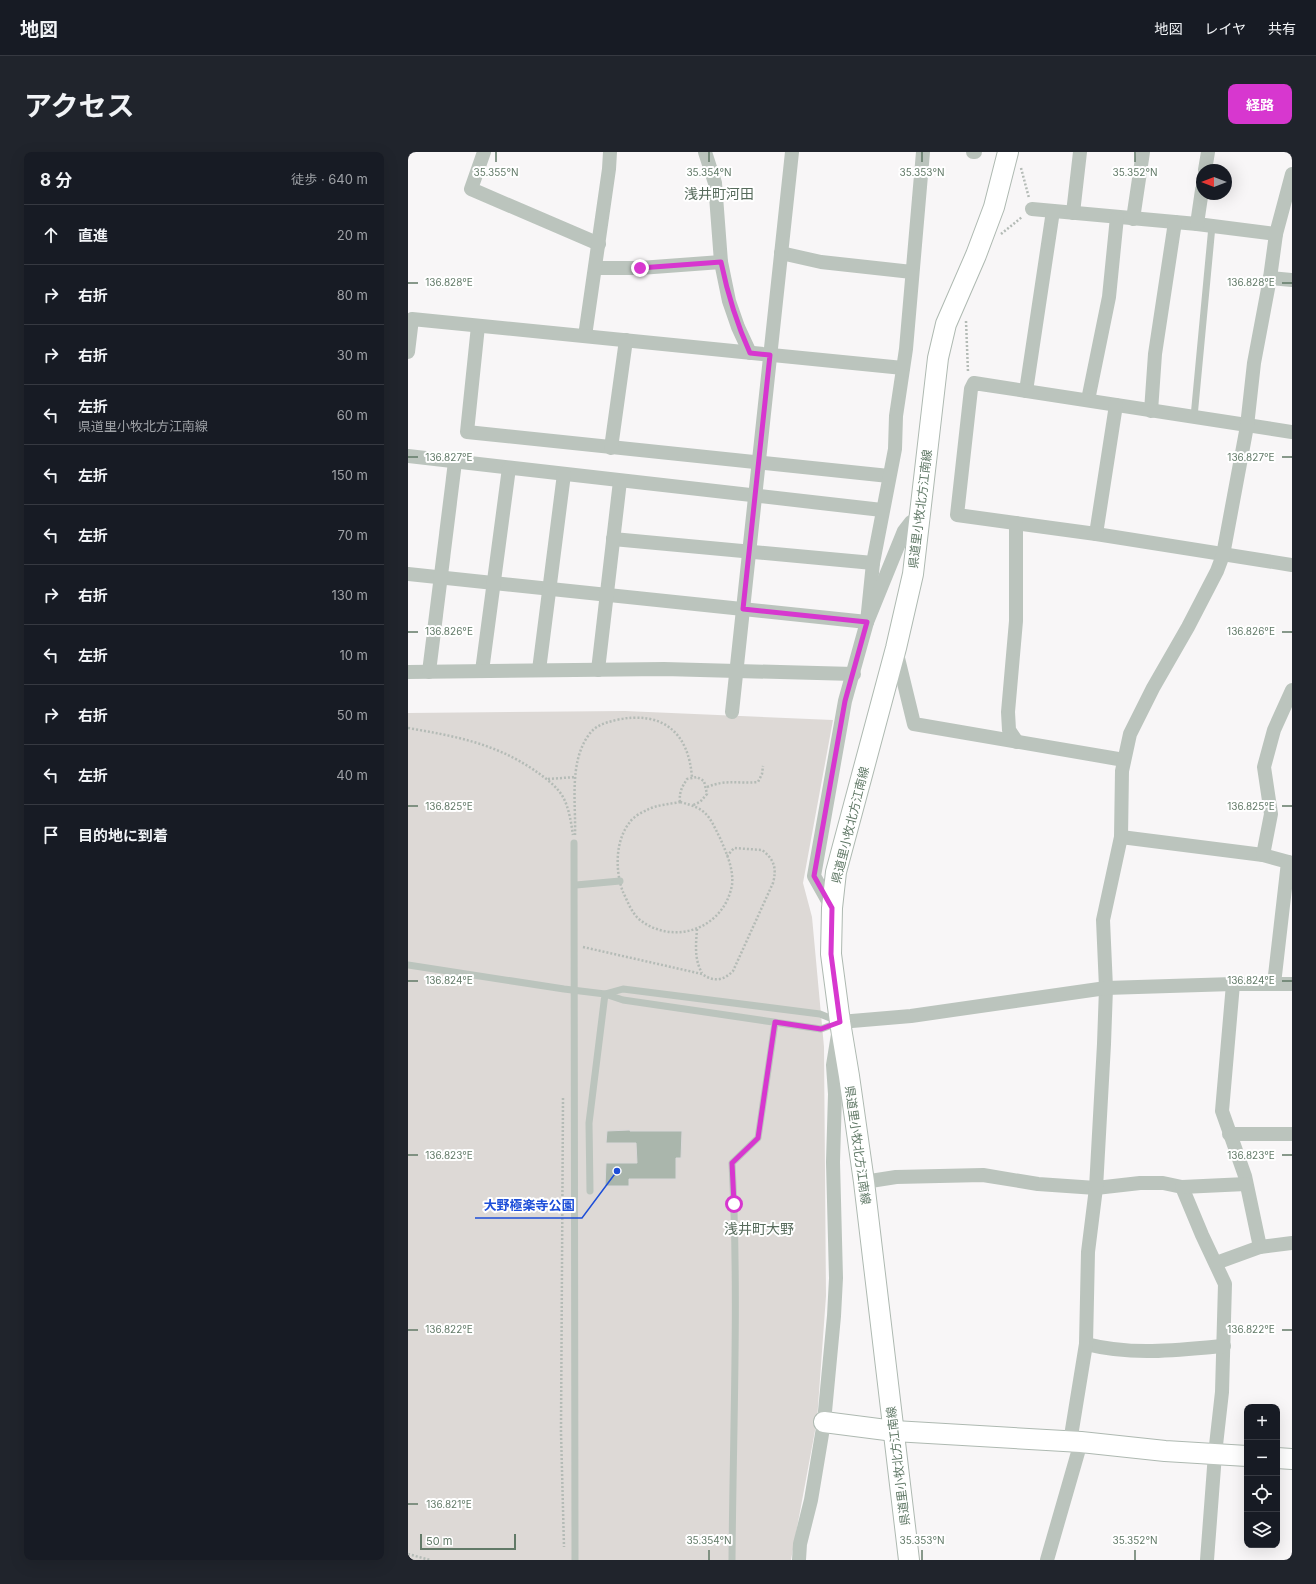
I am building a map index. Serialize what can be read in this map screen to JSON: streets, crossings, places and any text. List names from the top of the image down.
{
  "streets": {
    "main road": ["県道里小牧北方江南線"]
  },
  "districts": ["浅井町河田", "浅井町大野"],
  "places": ["大野極楽寺公園"],
  "scale_bar": "50 m",
  "north": "left",
  "page": {
    "header": "地図",
    "nav": ["地図", "レイヤ", "共有"],
    "title": "アクセス",
    "buttons": "経路",
    "heading": ["8 分", "徒歩 · 640 m"],
    "list": [
      ["直進", "20 m"],
      ["右折", "80 m"],
      ["右折", "30 m"],
      ["左折", "県道里小牧北方江南線", "60 m"],
      ["左折", "150 m"],
      ["左折", "70 m"],
      ["右折", "130 m"],
      ["左折", "10 m"],
      ["右折", "50 m"],
      ["左折", "40 m"],
      "目的地に到着"
    ],
    "map_buttons": ["+", "−"],
    "scale": "50 m"
  },
  "coordinates": [
    "35.355°N",
    "35.354°N",
    "35.353°N",
    "35.352°N",
    "136.828°E",
    "136.827°E",
    "136.826°E",
    "136.825°E",
    "136.824°E",
    "136.823°E",
    "136.822°E",
    "136.821°E"
  ]
}
